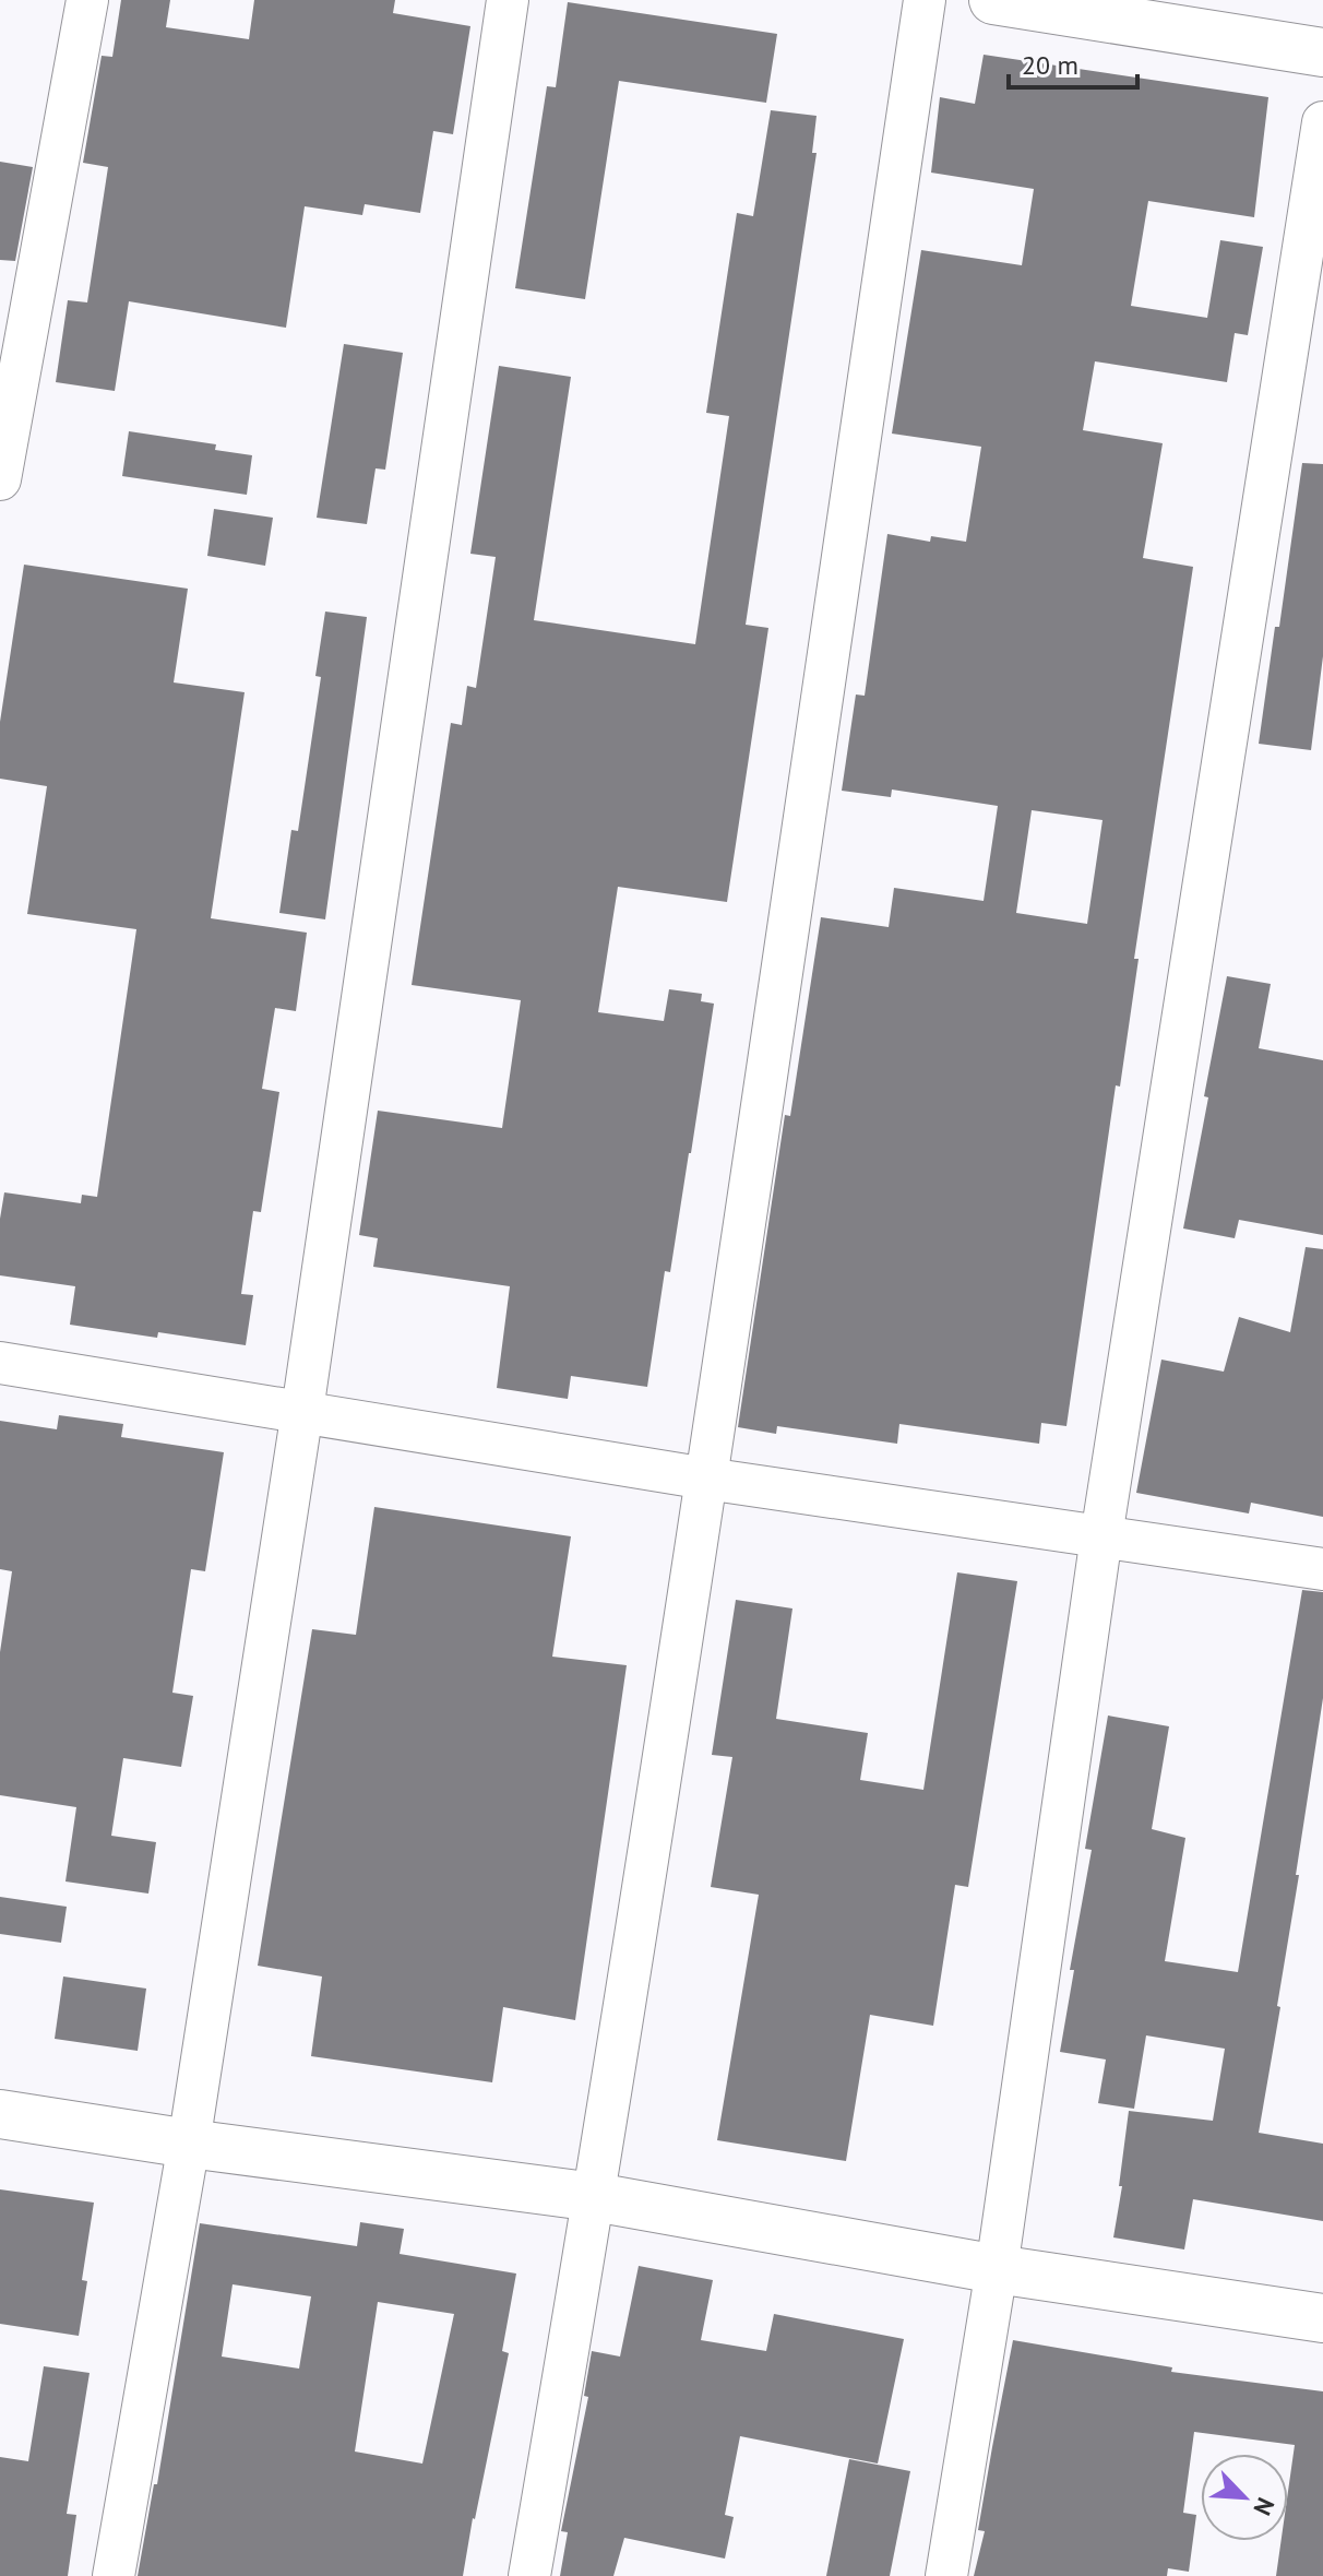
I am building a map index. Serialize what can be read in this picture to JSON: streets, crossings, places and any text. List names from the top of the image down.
{
  "scale_bar": "20 m",
  "north": "bottom right"
}
